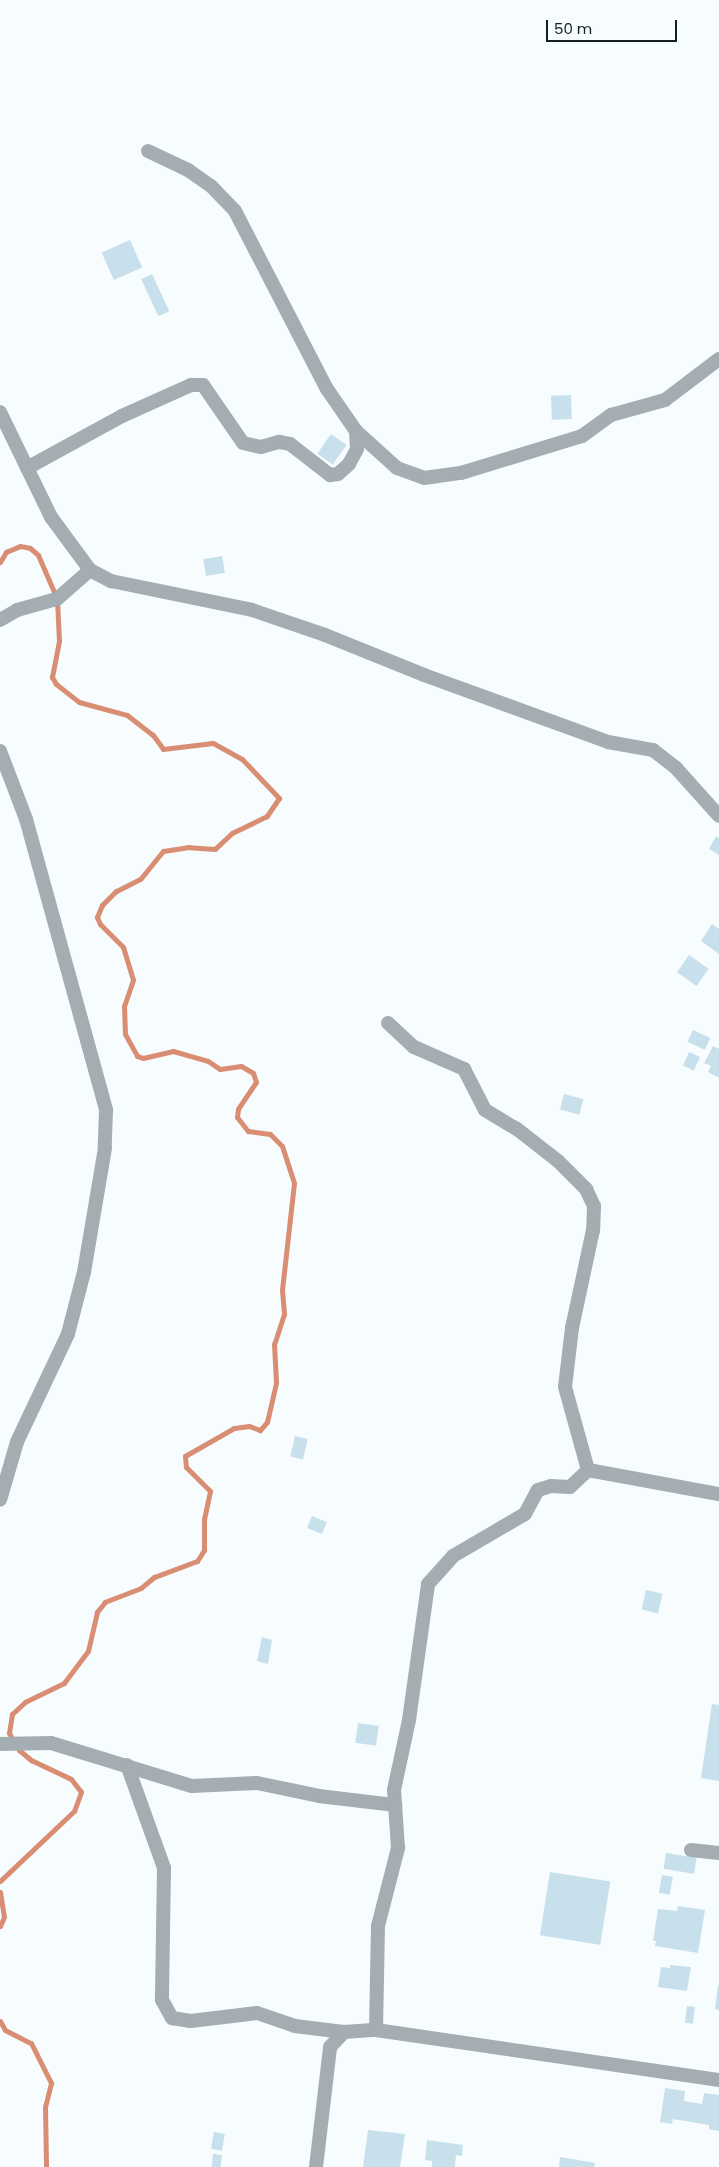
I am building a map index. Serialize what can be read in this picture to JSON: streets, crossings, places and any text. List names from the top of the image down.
{
  "scale_bar": "50 m"
}
